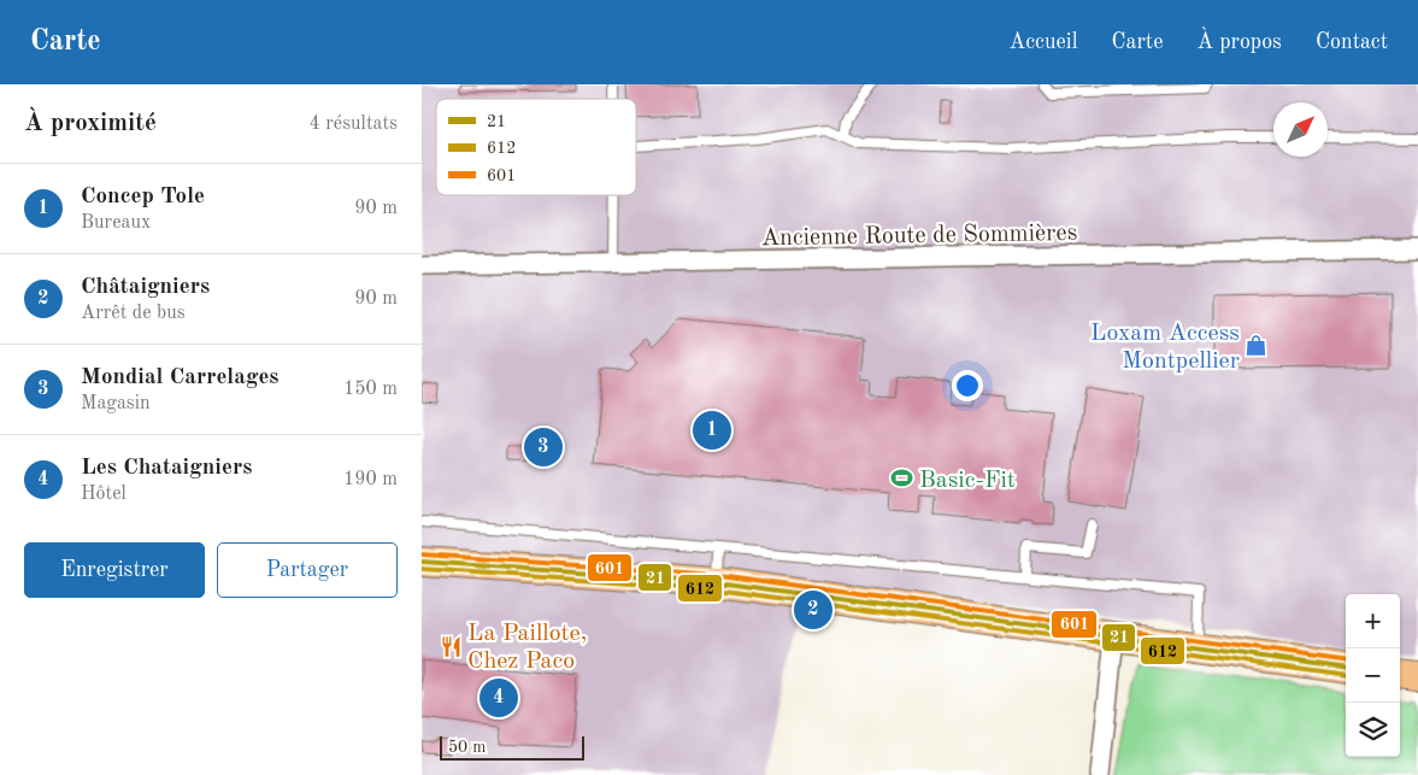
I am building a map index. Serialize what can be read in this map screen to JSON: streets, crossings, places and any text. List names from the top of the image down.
{
  "streets": {
    "street": ["Ancienne Route de Sommières"]
  },
  "places": {
    "shop": ["Loxam Access Montpellier"],
    "sports": ["Basic-Fit"],
    "restaurant": ["La Paillote, Chez Paco"]
  },
  "lines": ["transit line 601", "transit line 21", "transit line 612"],
  "legend": ["21", "612", "601"],
  "scale_bar": "50 m",
  "north": "top right",
  "page": {
    "header": "Carte",
    "nav": [
      "Accueil",
      "Carte",
      "À propos",
      "Contact"
    ],
    "heading": ["À proximité", "4 résultats"],
    "list": [
      {
        "mark": "1",
        "name": "Concep Tole",
        "note": "Bureaux",
        "value": "90 m"
      },
      {
        "mark": "2",
        "name": "Châtaigniers",
        "note": "Arrêt de bus",
        "value": "90 m"
      },
      {
        "mark": "3",
        "name": "Mondial Carrelages",
        "note": "Magasin",
        "value": "150 m"
      },
      {
        "mark": "4",
        "name": "Les Chataigniers",
        "note": "Hôtel",
        "value": "190 m"
      }
    ],
    "pins": [
      "1",
      "3",
      "2",
      "4"
    ],
    "buttons": ["Enregistrer", "Partager"],
    "map_buttons": ["+", "−"],
    "scale": "50 m"
  }
}
